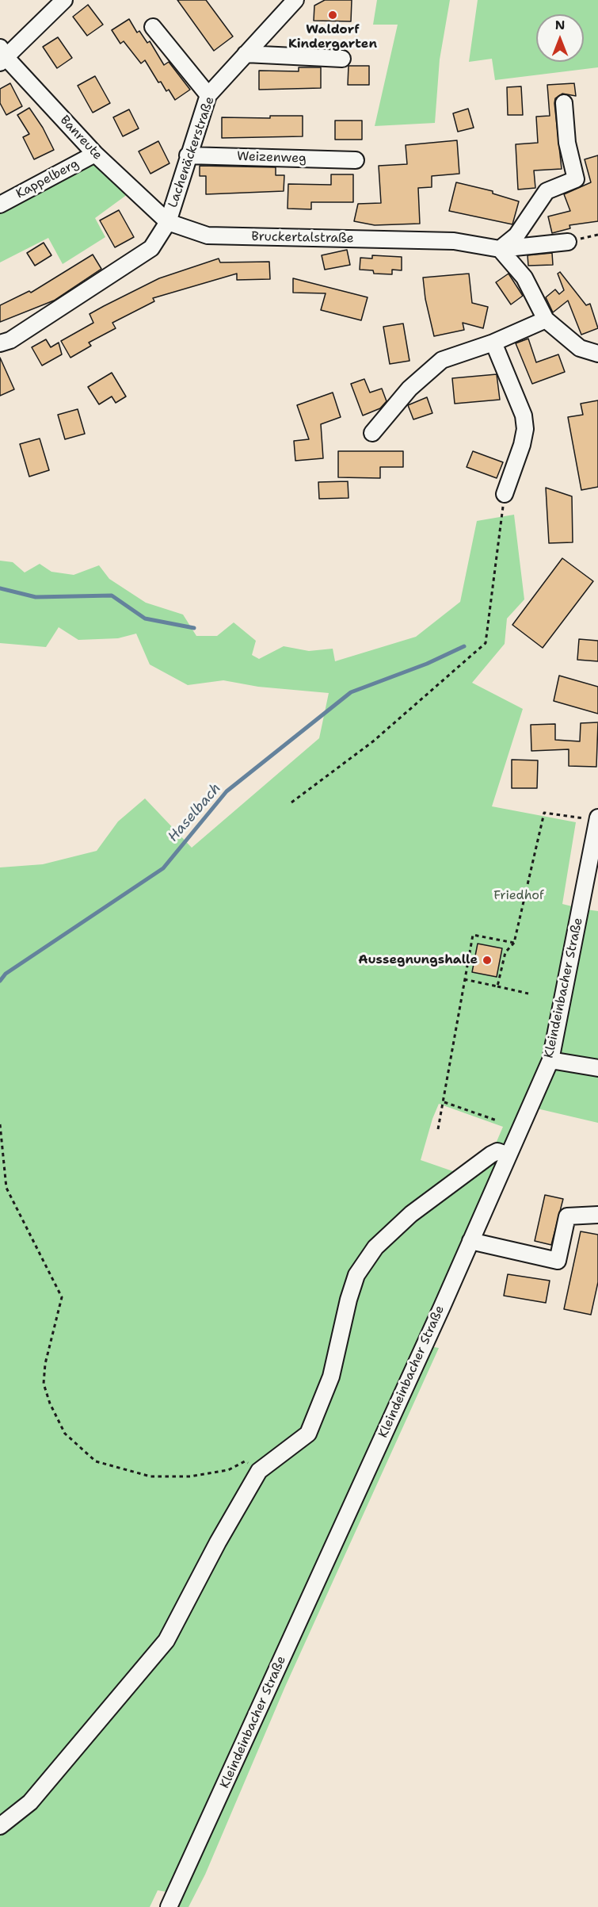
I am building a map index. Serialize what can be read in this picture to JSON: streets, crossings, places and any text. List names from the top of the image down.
{
  "streets": {
    "street": [
      "Banreute",
      "Lachenäckerstraße",
      "Weizenweg",
      "Kappelberg",
      "Bruckertalstraße",
      "Kleindeinbacher Straße"
    ]
  },
  "crossings": [
    ["Banreute", "Lachenäckerstraße"],
    ["Banreute", "Kappelberg"],
    ["Banreute", "Bruckertalstraße"],
    ["Lachenäckerstraße", "Weizenweg"],
    ["Lachenäckerstraße", "Bruckertalstraße"]
  ],
  "water": ["Haselbach"],
  "parks": ["Friedhof"],
  "places": ["Waldorf Kindergarten", "Aussegnungshalle"],
  "north": "top"
}
